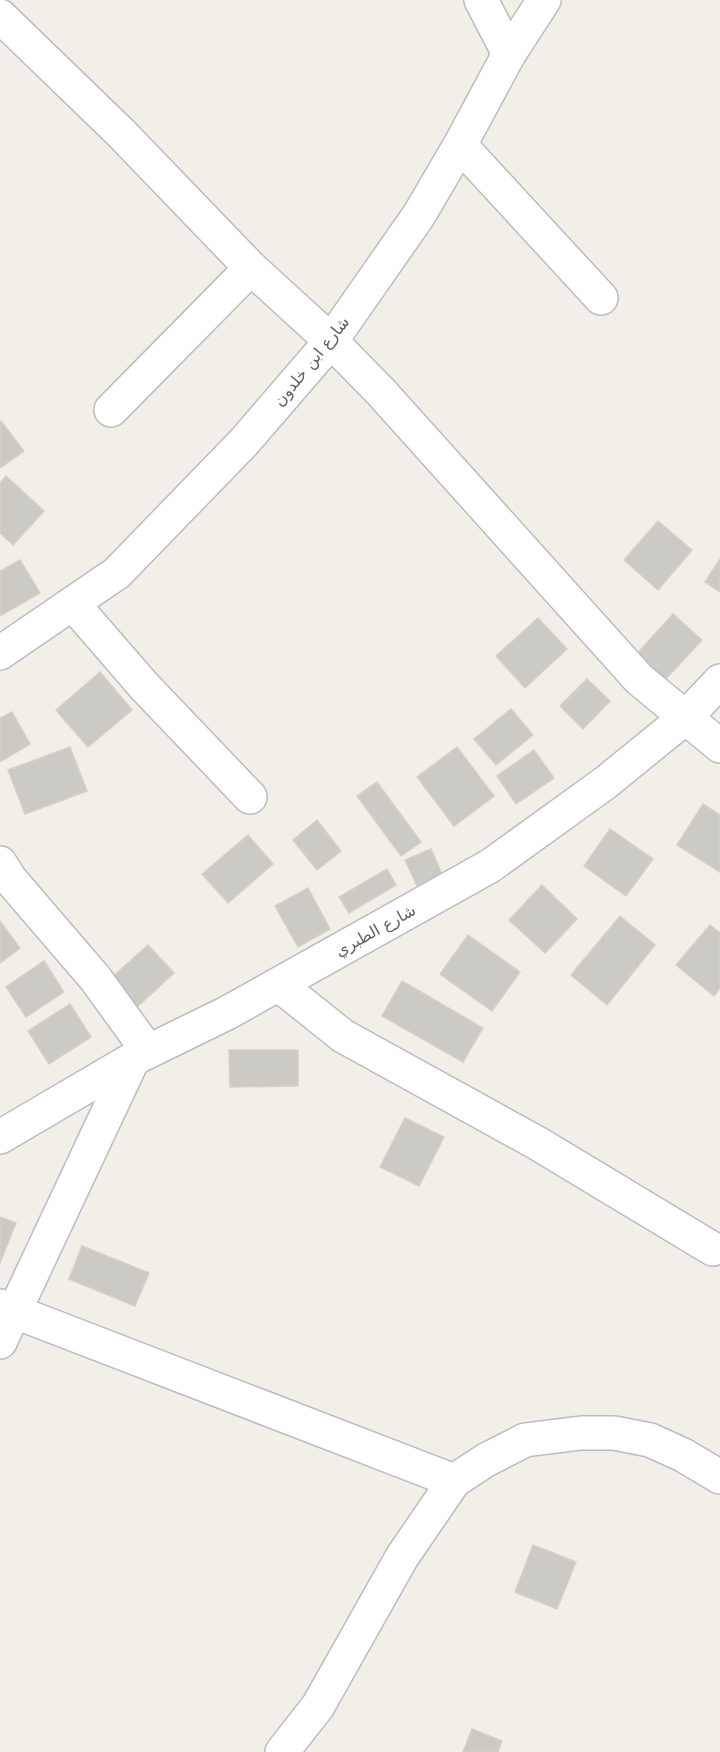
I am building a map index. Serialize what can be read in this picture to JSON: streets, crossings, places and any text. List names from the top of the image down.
{
  "streets": {
    "street": ["شارع ابن خلدون", "شارع الطبري"]
  }
}
